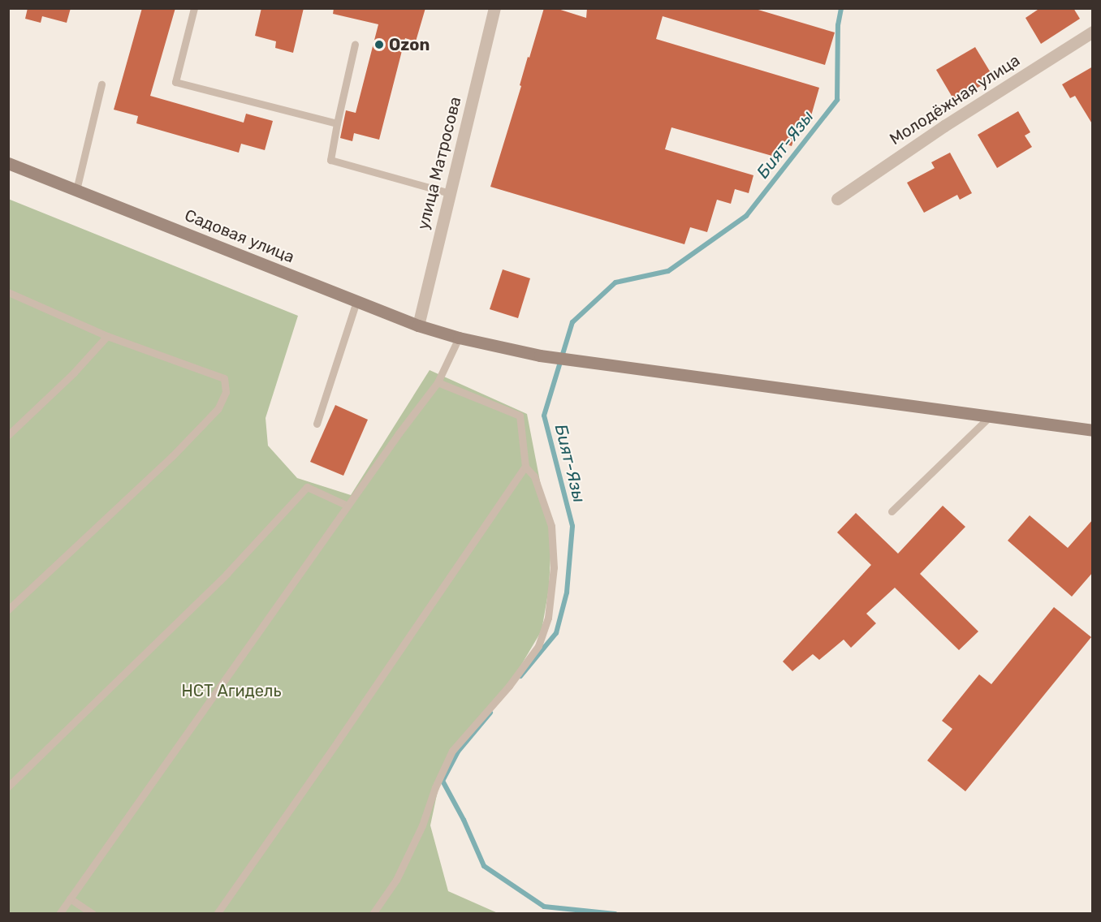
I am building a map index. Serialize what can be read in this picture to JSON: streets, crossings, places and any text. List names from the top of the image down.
{
  "streets": {
    "main road": ["Садовая улица"],
    "street": ["Молодёжная улица", "улица Матросова"]
  },
  "crossings": [
    ["улица Матросова", "Садовая улица"]
  ],
  "water": ["Бият-Язы"],
  "parks": ["НСТ Агидель"],
  "places": ["Ozon"]
}
